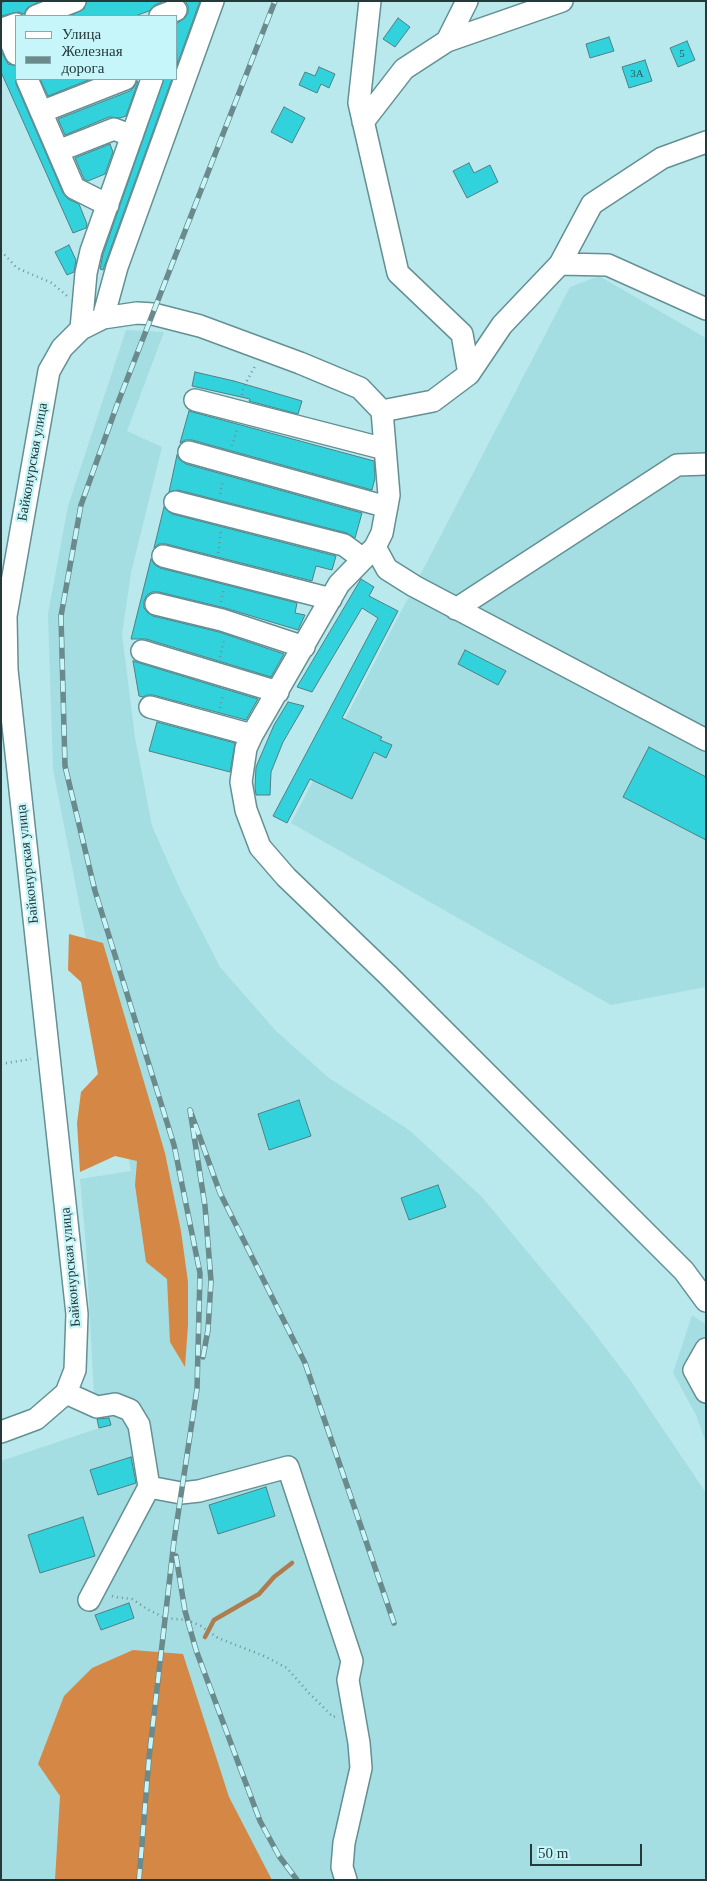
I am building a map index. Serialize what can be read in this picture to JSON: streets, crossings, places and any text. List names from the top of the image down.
{
  "streets": {
    "street": ["Байконурская улица"]
  },
  "house_numbers": ["5", "3А"],
  "legend": ["Улица", "Железная дорога"],
  "scale_bar": "50 m"
}
